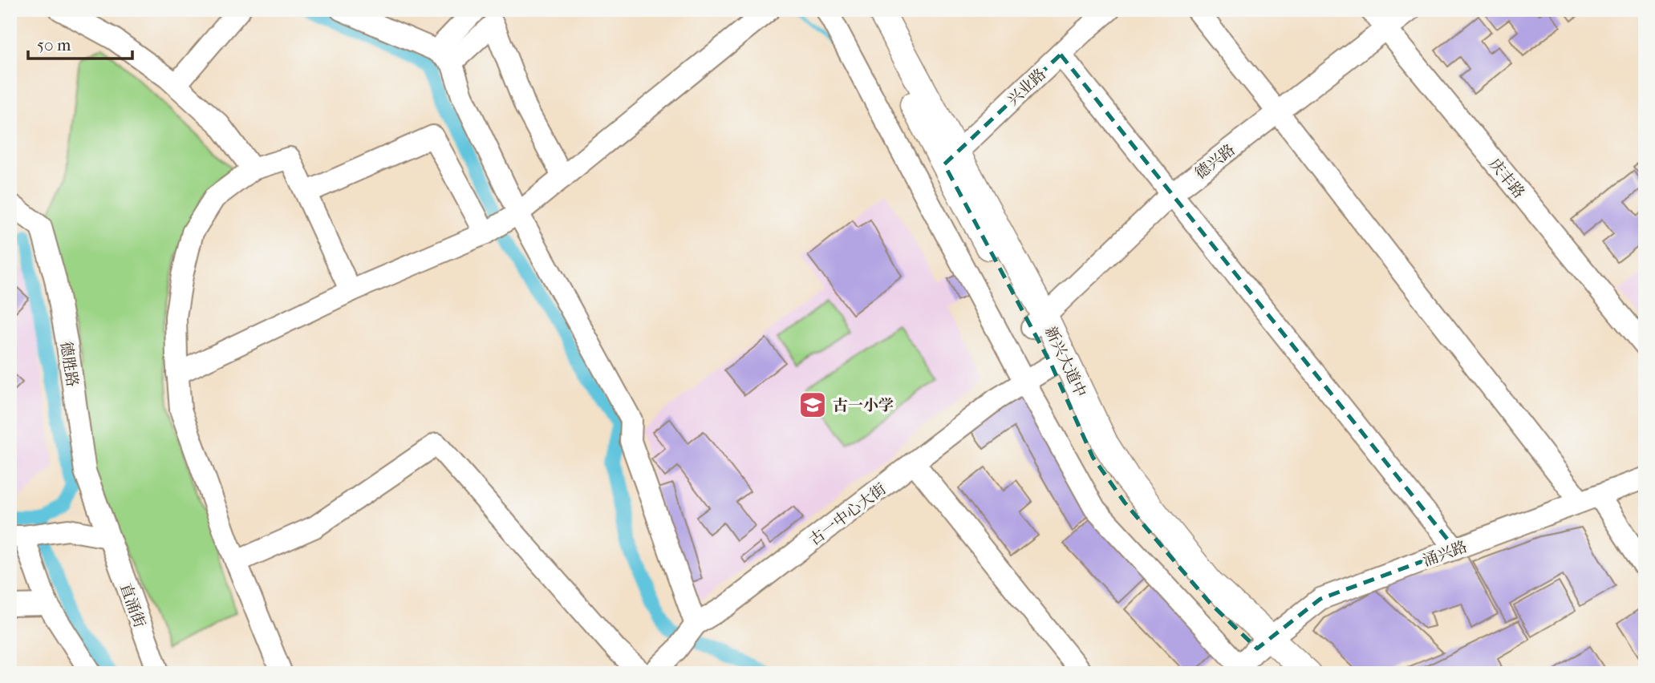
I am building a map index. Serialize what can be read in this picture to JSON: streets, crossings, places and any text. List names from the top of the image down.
{
  "streets": {
    "main road": ["新兴大道中"],
    "street": [
      "兴业路",
      "德兴路",
      "庆丰路",
      "德胜路",
      "古一中心大街",
      "涌兴路",
      "直涌街"
    ]
  },
  "crossings": [
    ["兴业路", "新兴大道中"],
    ["德兴路", "庆丰路"],
    ["德兴路", "新兴大道中"],
    ["新兴大道中", "古一中心大街"],
    ["新兴大道中", "涌兴路"],
    ["德胜路", "直涌街"]
  ],
  "places": {
    "school or university": ["古一小学"]
  },
  "scale_bar": "50 m"
}
